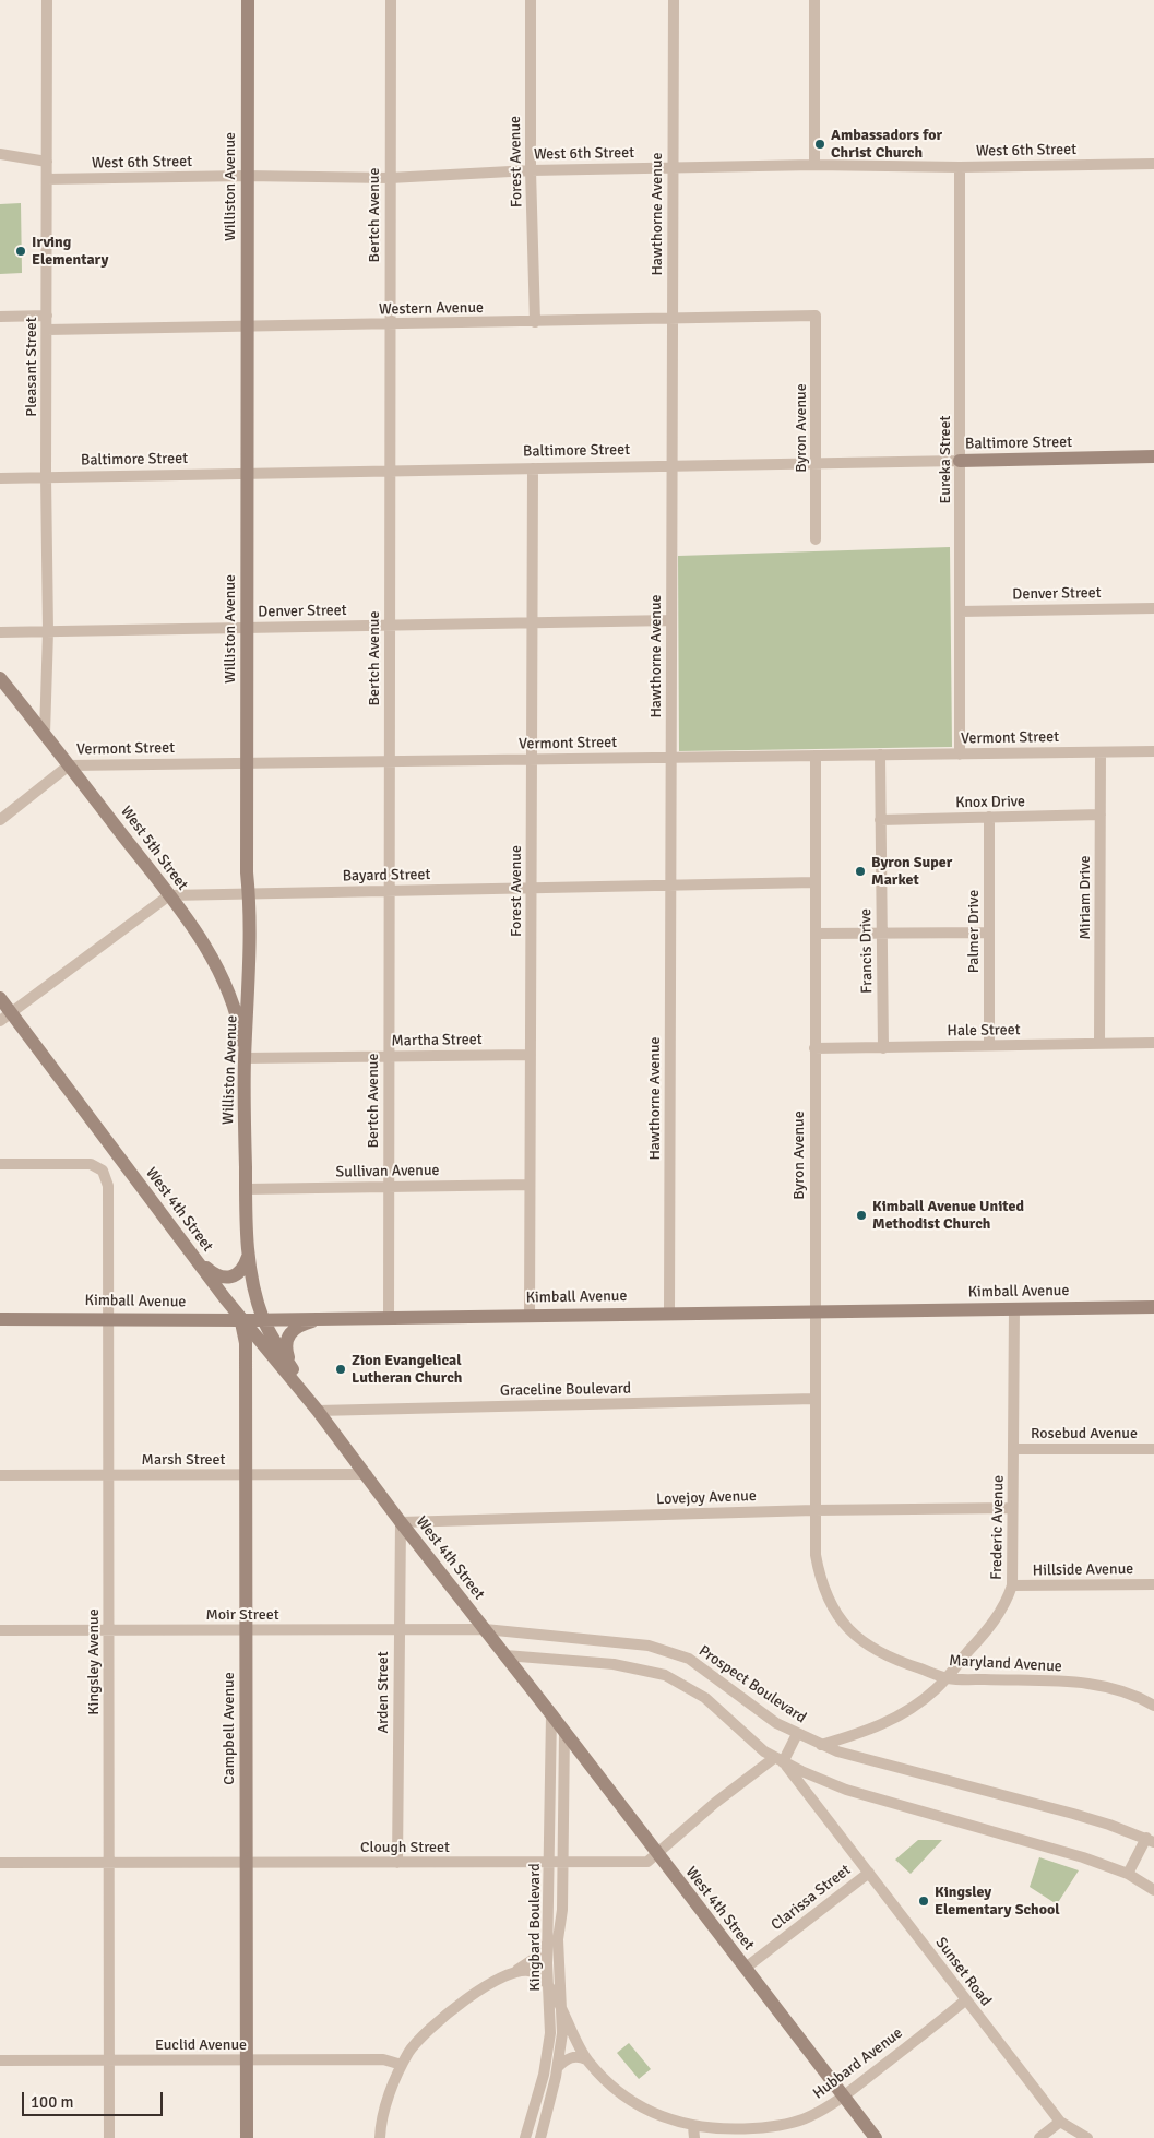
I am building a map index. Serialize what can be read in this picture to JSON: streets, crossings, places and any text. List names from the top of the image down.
{
  "streets": {
    "main road": [
      "Williston Avenue",
      "Baltimore Street",
      "West 5th Street",
      "West 4th Street",
      "Kimball Avenue",
      "Campbell Avenue"
    ],
    "street": [
      "West 6th Street",
      "Forest Avenue",
      "Hawthorne Avenue",
      "Bertch Avenue",
      "Western Avenue",
      "Pleasant Street",
      "Byron Avenue",
      "Eureka Street",
      "Denver Street",
      "Vermont Street",
      "Knox Drive",
      "Bayard Street",
      "Miriam Drive",
      "Palmer Drive",
      "Francis Drive",
      "Hale Street",
      "Martha Street",
      "Sullivan Avenue",
      "Graceline Boulevard",
      "Rosebud Avenue",
      "Marsh Street",
      "Lovejoy Avenue",
      "Frederic Avenue",
      "Hillside Avenue",
      "Moir Street",
      "Kingsley Avenue",
      "Maryland Avenue",
      "Prospect Boulevard",
      "Arden Street",
      "Clough Street",
      "Clarissa Street",
      "Kingbard Boulevard",
      "Sunset Road",
      "Euclid Avenue",
      "Hubbard Avenue"
    ]
  },
  "crossings": [
    ["West 6th Street", "Forest Avenue"],
    ["West 6th Street", "Williston Avenue"],
    ["West 6th Street", "Hawthorne Avenue"],
    ["West 6th Street", "Bertch Avenue"],
    ["West 6th Street", "Pleasant Street"],
    ["West 6th Street", "Eureka Street"],
    ["Forest Avenue", "Western Avenue"],
    ["Forest Avenue", "Baltimore Street"],
    ["Forest Avenue", "Denver Street"],
    ["Forest Avenue", "Vermont Street"],
    ["Forest Avenue", "Bayard Street"],
    ["Forest Avenue", "Martha Street"],
    ["Forest Avenue", "Sullivan Avenue"],
    ["Forest Avenue", "Kimball Avenue"],
    ["Williston Avenue", "Western Avenue"],
    ["Williston Avenue", "Baltimore Street"],
    ["Williston Avenue", "Denver Street"],
    ["Williston Avenue", "Vermont Street"],
    ["Williston Avenue", "West 5th Street"],
    ["Williston Avenue", "Bayard Street"],
    ["Williston Avenue", "Martha Street"],
    ["Williston Avenue", "Sullivan Avenue"],
    ["Williston Avenue", "West 4th Street"],
    ["Williston Avenue", "Kimball Avenue"],
    ["Williston Avenue", "Graceline Boulevard"],
    ["Hawthorne Avenue", "Western Avenue"],
    ["Hawthorne Avenue", "Baltimore Street"],
    ["Hawthorne Avenue", "Denver Street"],
    ["Hawthorne Avenue", "Vermont Street"],
    ["Hawthorne Avenue", "Bayard Street"],
    ["Hawthorne Avenue", "Kimball Avenue"],
    ["Bertch Avenue", "Western Avenue"],
    ["Bertch Avenue", "Baltimore Street"],
    ["Bertch Avenue", "Denver Street"],
    ["Bertch Avenue", "Vermont Street"],
    ["Bertch Avenue", "Bayard Street"],
    ["Bertch Avenue", "Martha Street"],
    ["Bertch Avenue", "Sullivan Avenue"],
    ["Bertch Avenue", "Kimball Avenue"],
    ["Western Avenue", "Pleasant Street"],
    ["Western Avenue", "Byron Avenue"],
    ["Pleasant Street", "Baltimore Street"],
    ["Pleasant Street", "Denver Street"],
    ["Pleasant Street", "West 5th Street"],
    ["Byron Avenue", "Baltimore Street"],
    ["Byron Avenue", "Vermont Street"],
    ["Byron Avenue", "Bayard Street"],
    ["Byron Avenue", "Hale Street"],
    ["Byron Avenue", "Kimball Avenue"],
    ["Byron Avenue", "Graceline Boulevard"],
    ["Byron Avenue", "Lovejoy Avenue"],
    ["Byron Avenue", "Maryland Avenue"],
    ["Baltimore Street", "Eureka Street"],
    ["Eureka Street", "Denver Street"],
    ["Eureka Street", "Vermont Street"],
    ["Vermont Street", "West 5th Street"],
    ["Vermont Street", "Miriam Drive"],
    ["Vermont Street", "Francis Drive"],
    ["Knox Drive", "Miriam Drive"],
    ["Knox Drive", "Palmer Drive"],
    ["Knox Drive", "Francis Drive"],
    ["West 5th Street", "Bayard Street"],
    ["West 5th Street", "Martha Street"],
    ["Miriam Drive", "Hale Street"],
    ["Palmer Drive", "Hale Street"],
    ["Francis Drive", "Hale Street"],
    ["West 4th Street", "Kimball Avenue"],
    ["West 4th Street", "Graceline Boulevard"],
    ["West 4th Street", "Marsh Street"],
    ["West 4th Street", "Lovejoy Avenue"],
    ["West 4th Street", "Moir Street"],
    ["West 4th Street", "Prospect Boulevard"],
    ["West 4th Street", "Arden Street"],
    ["West 4th Street", "Campbell Avenue"],
    ["West 4th Street", "Clough Street"],
    ["West 4th Street", "Clarissa Street"],
    ["West 4th Street", "Kingbard Boulevard"],
    ["West 4th Street", "Hubbard Avenue"],
    ["Kimball Avenue", "Frederic Avenue"],
    ["Kimball Avenue", "Kingsley Avenue"],
    ["Kimball Avenue", "Campbell Avenue"],
    ["Rosebud Avenue", "Frederic Avenue"],
    ["Marsh Street", "Kingsley Avenue"],
    ["Marsh Street", "Campbell Avenue"],
    ["Lovejoy Avenue", "Frederic Avenue"],
    ["Lovejoy Avenue", "Arden Street"],
    ["Frederic Avenue", "Hillside Avenue"],
    ["Frederic Avenue", "Maryland Avenue"],
    ["Frederic Avenue", "Prospect Boulevard"],
    ["Moir Street", "Kingsley Avenue"],
    ["Moir Street", "Prospect Boulevard"],
    ["Moir Street", "Arden Street"],
    ["Moir Street", "Campbell Avenue"],
    ["Kingsley Avenue", "Clough Street"],
    ["Kingsley Avenue", "Euclid Avenue"],
    ["Arden Street", "Clough Street"],
    ["Campbell Avenue", "Clough Street"],
    ["Campbell Avenue", "Euclid Avenue"],
    ["Clough Street", "Kingbard Boulevard"],
    ["Clough Street", "Sunset Road"],
    ["Clarissa Street", "Sunset Road"],
    ["Kingbard Boulevard", "Hubbard Avenue"],
    ["Sunset Road", "Hubbard Avenue"]
  ],
  "places": [
    "Ambassadors for Christ Church",
    "Irving Elementary",
    "Byron Super Market",
    "Kimball Avenue United Methodist Church",
    "Zion Evangelical Lutheran Church",
    "Kingsley Elementary School"
  ],
  "scale_bar": "100 m"
}
